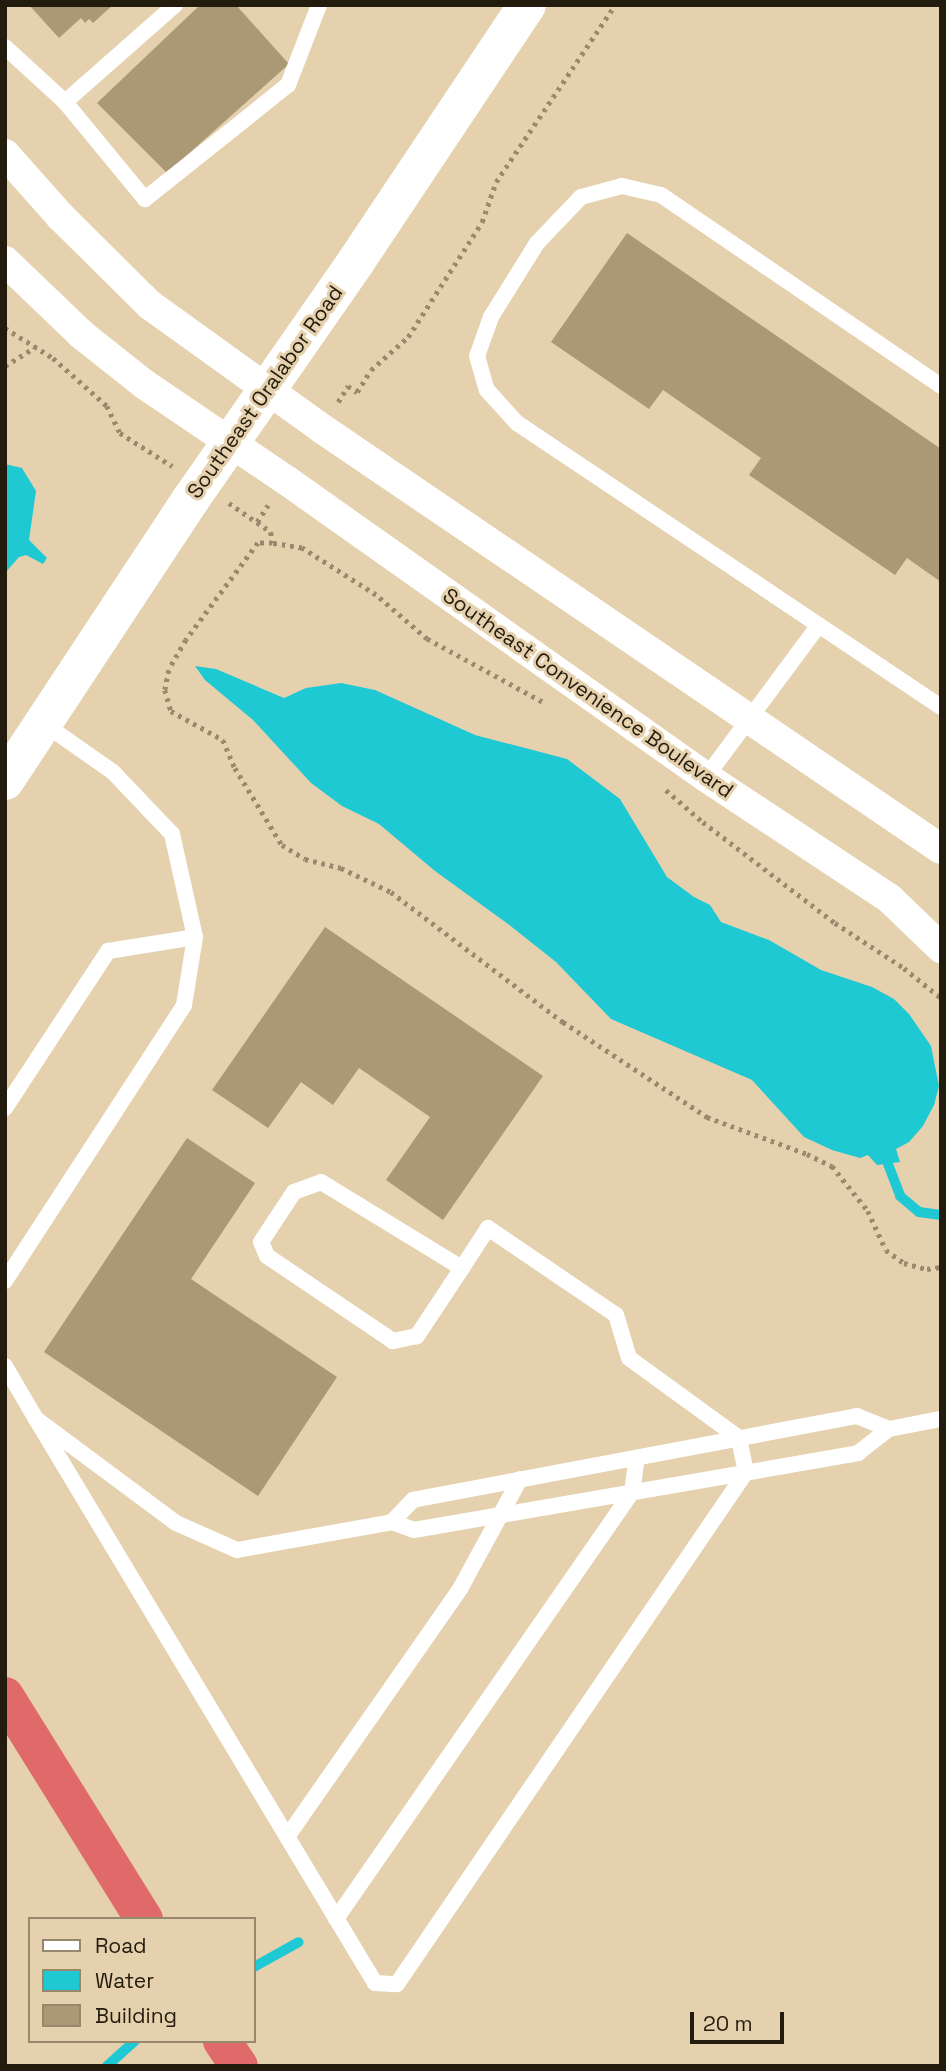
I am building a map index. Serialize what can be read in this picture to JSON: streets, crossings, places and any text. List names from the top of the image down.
{
  "streets": {
    "main road": ["Southeast Oralabor Road"],
    "street": ["Southeast Convenience Boulevard"]
  },
  "crossings": [
    ["Southeast Oralabor Road", "Southeast Convenience Boulevard"]
  ],
  "legend": ["Road", "Water", "Building"],
  "scale_bar": "20 m"
}
